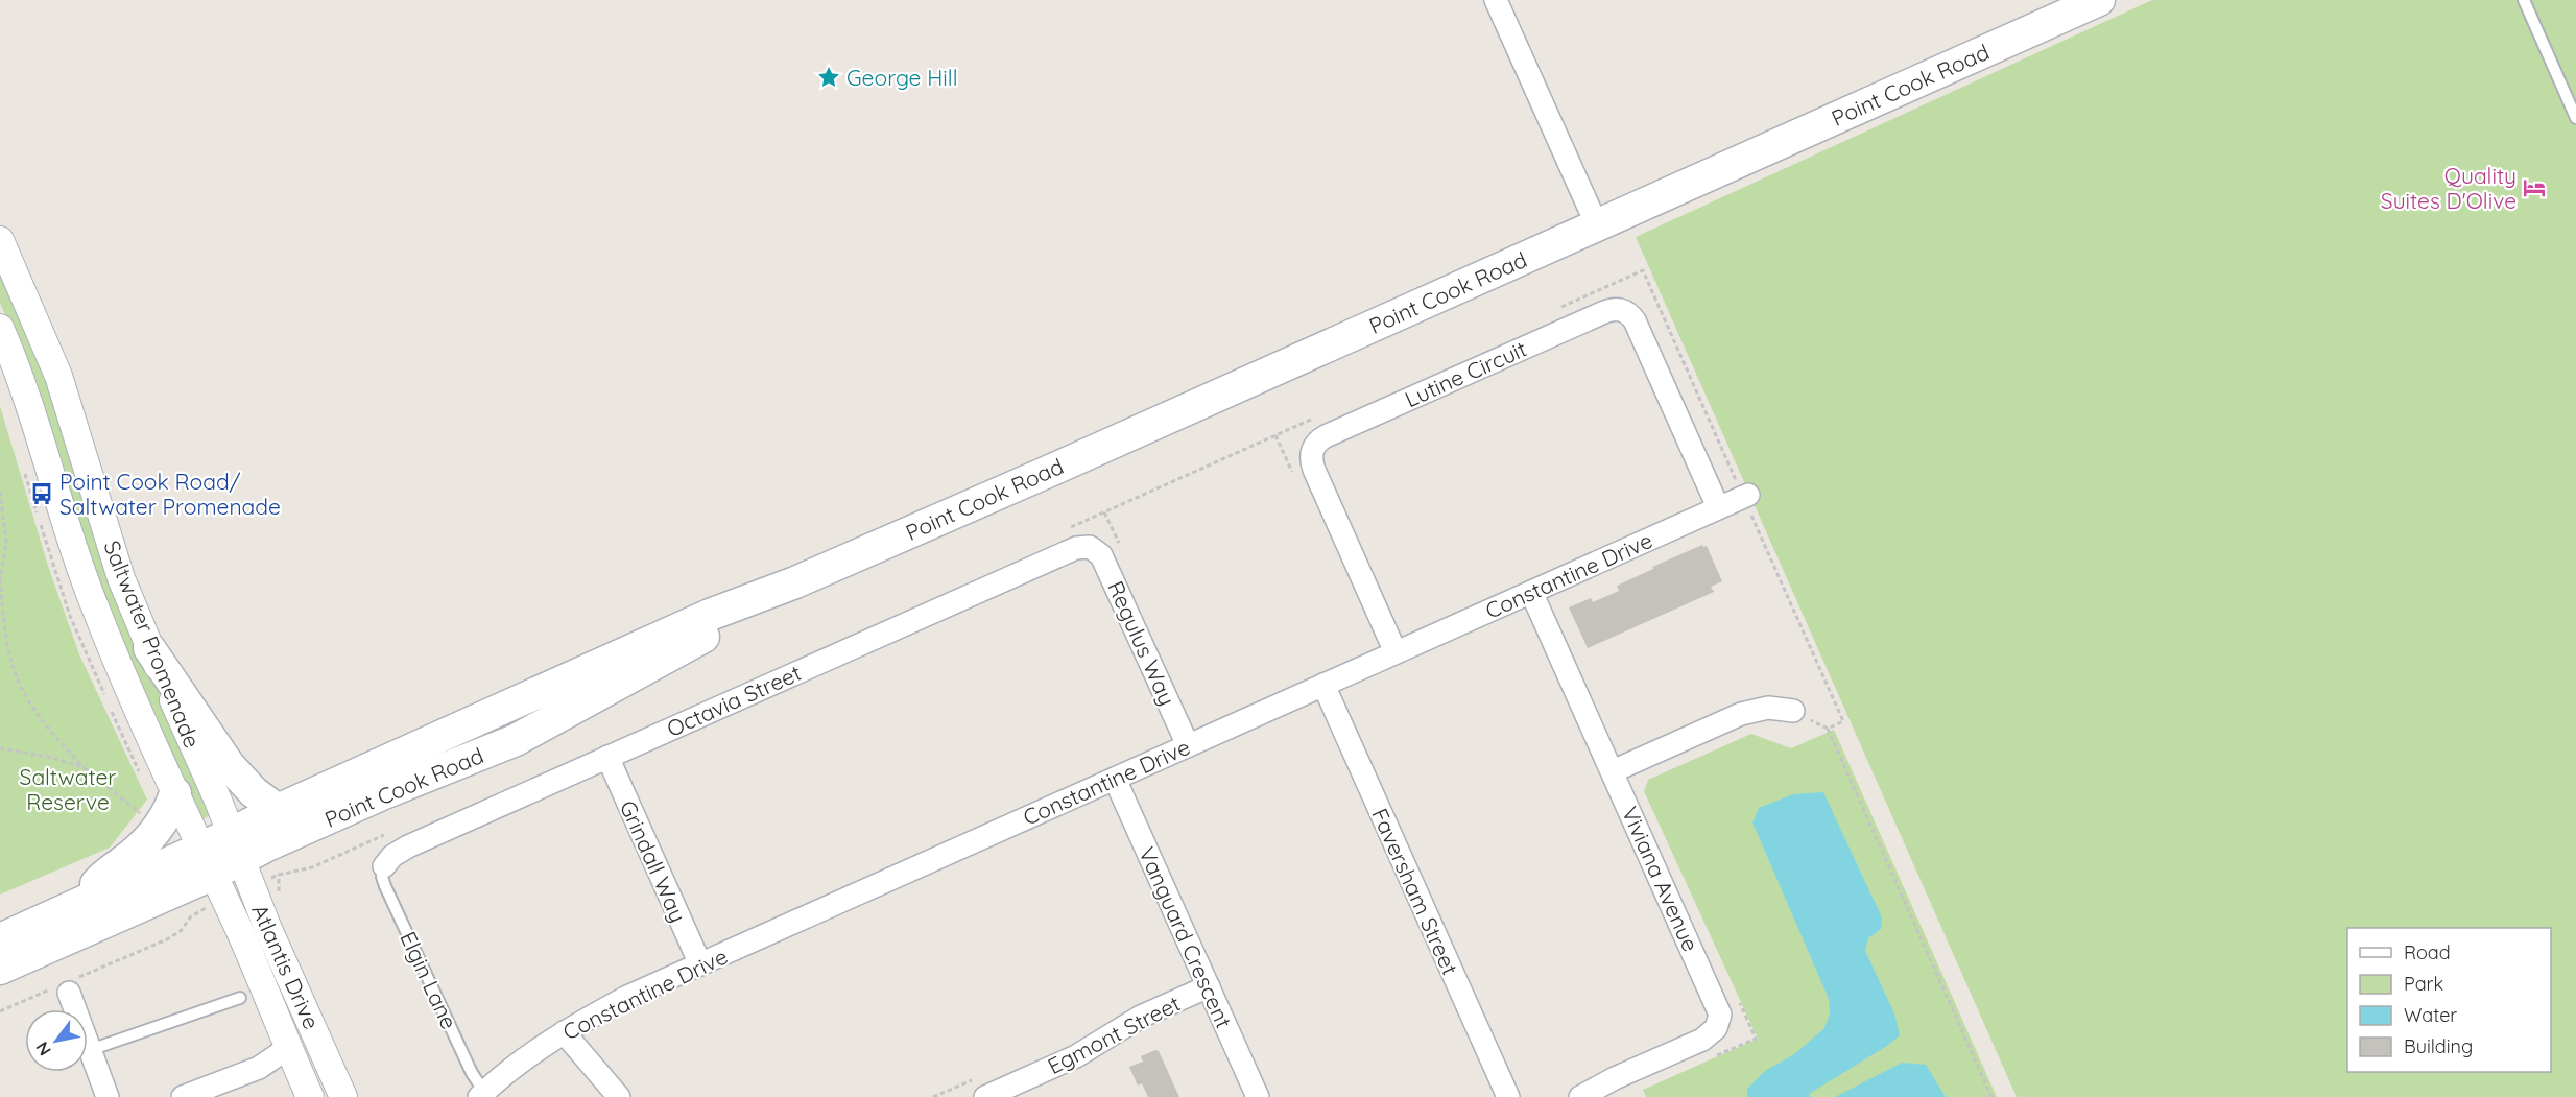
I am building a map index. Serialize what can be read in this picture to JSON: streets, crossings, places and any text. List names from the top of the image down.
{
  "streets": {
    "main road": ["Point Cook Road"],
    "street": [
      "Lutine Circuit",
      "Constantine Drive",
      "Regulus Way",
      "Saltwater Promenade",
      "Octavia Street",
      "Grindall Way",
      "Viviana Avenue",
      "Faversham Street",
      "Vanguard Crescent",
      "Atlantis Drive",
      "Egmont Street"
    ],
    "lane": ["Elgin Lane"]
  },
  "crossings": [
    ["Point Cook Road", "Saltwater Promenade"],
    ["Point Cook Road", "Atlantis Drive"],
    ["Lutine Circuit", "Constantine Drive"],
    ["Constantine Drive", "Regulus Way"],
    ["Constantine Drive", "Grindall Way"],
    ["Constantine Drive", "Viviana Avenue"],
    ["Constantine Drive", "Faversham Street"],
    ["Constantine Drive", "Vanguard Crescent"],
    ["Constantine Drive", "Elgin Lane"],
    ["Regulus Way", "Octavia Street"],
    ["Saltwater Promenade", "Atlantis Drive"],
    ["Octavia Street", "Grindall Way"],
    ["Octavia Street", "Elgin Lane"],
    ["Vanguard Crescent", "Egmont Street"]
  ],
  "parks": ["Saltwater Reserve"],
  "places": {
    "place": ["George Hill"],
    "hotel": ["Quality Suites D'Olive"],
    "bus stop": ["Point Cook Road/ Saltwater Promenade"]
  },
  "legend": [
    "Road",
    "Park",
    "Water",
    "Building"
  ],
  "north": "bottom left"
}
